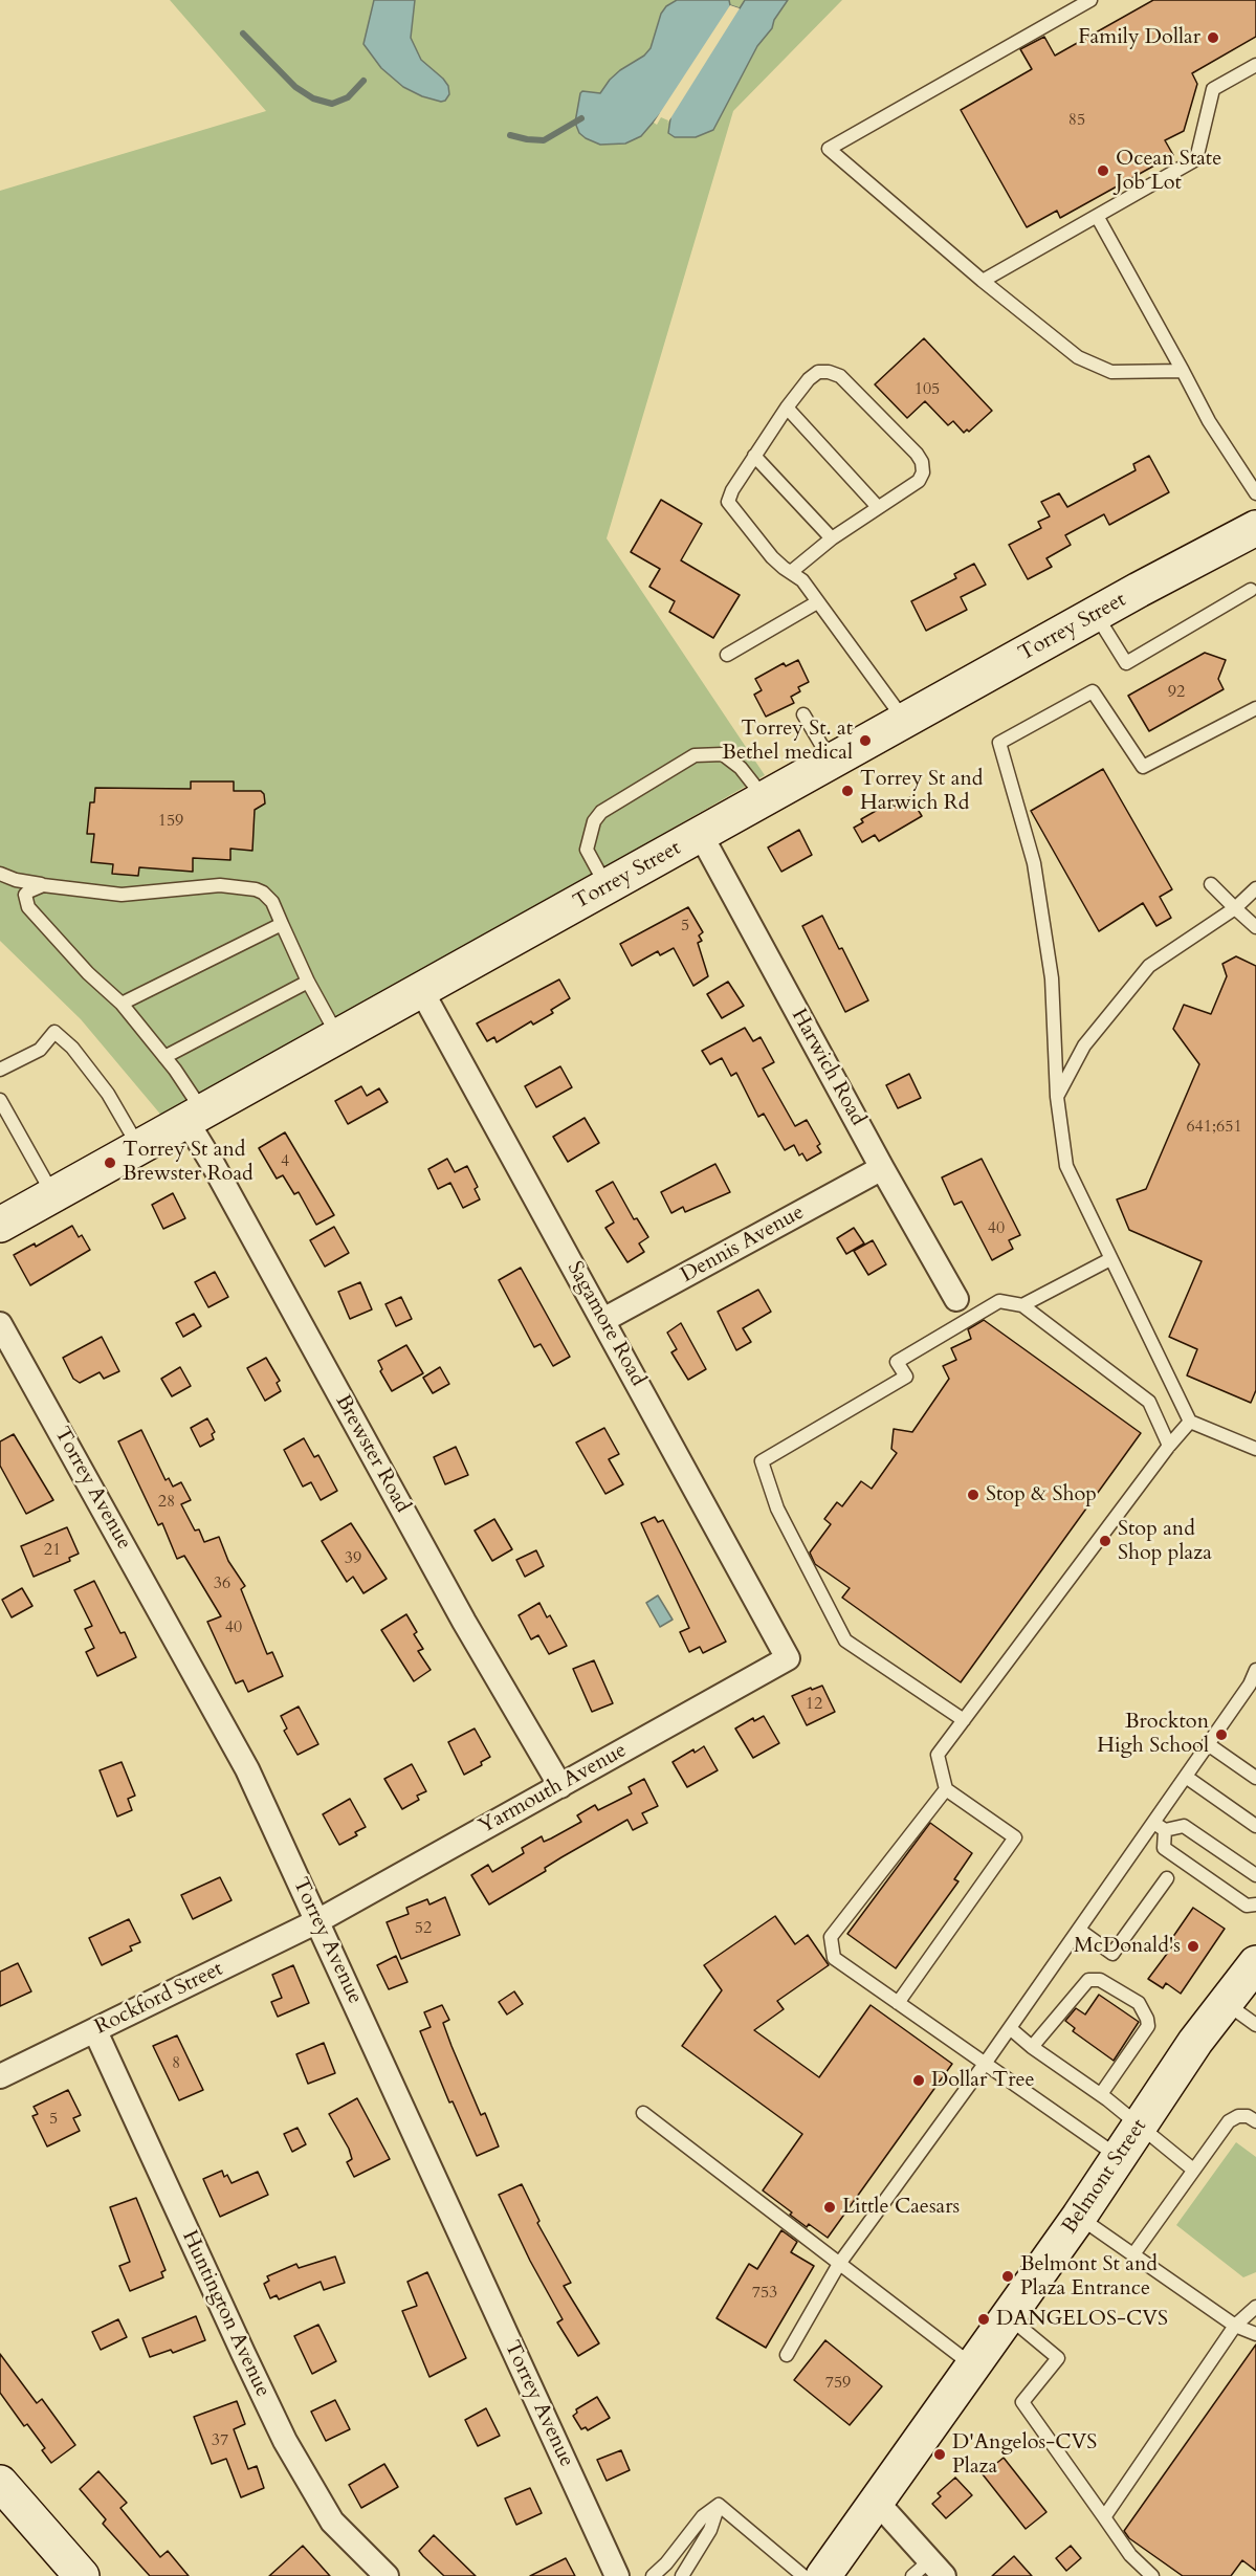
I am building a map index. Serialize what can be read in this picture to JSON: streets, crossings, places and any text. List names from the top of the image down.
{
  "streets": {
    "main road": ["Torrey Street", "Belmont Street"],
    "street": [
      "Harwich Road",
      "Dennis Avenue",
      "Sagamore Road",
      "Brewster Road",
      "Torrey Avenue",
      "Yarmouth Avenue",
      "Rockford Street",
      "Huntington Avenue"
    ]
  },
  "crossings": [
    ["Torrey Street", "Harwich Road"],
    ["Torrey Street", "Sagamore Road"],
    ["Torrey Street", "Brewster Road"],
    ["Harwich Road", "Dennis Avenue"],
    ["Dennis Avenue", "Sagamore Road"],
    ["Sagamore Road", "Yarmouth Avenue"],
    ["Brewster Road", "Yarmouth Avenue"],
    ["Torrey Avenue", "Yarmouth Avenue"],
    ["Torrey Avenue", "Rockford Street"],
    ["Yarmouth Avenue", "Rockford Street"],
    ["Rockford Street", "Huntington Avenue"]
  ],
  "places": [
    "Family Dollar",
    "Ocean State Job Lot",
    "Torrey St. at Bethel medical",
    "Torrey St and Harwich Rd",
    "Torrey St and Brewster Road",
    "Stop & Shop",
    "Stop and Shop plaza",
    "Brockton High School",
    "McDonald's",
    "Dollar Tree",
    "Little Caesars",
    "Belmont St and Plaza Entrance",
    "DANGELOS-CVS",
    "D'Angelos-CVS Plaza"
  ],
  "house_numbers": [
    "85",
    "105",
    "92",
    "159",
    "5",
    "641;651",
    "4",
    "40",
    "28",
    "21",
    "39",
    "36",
    "40",
    "12",
    "52",
    "8",
    "5",
    "753",
    "759",
    "37"
  ]
}
